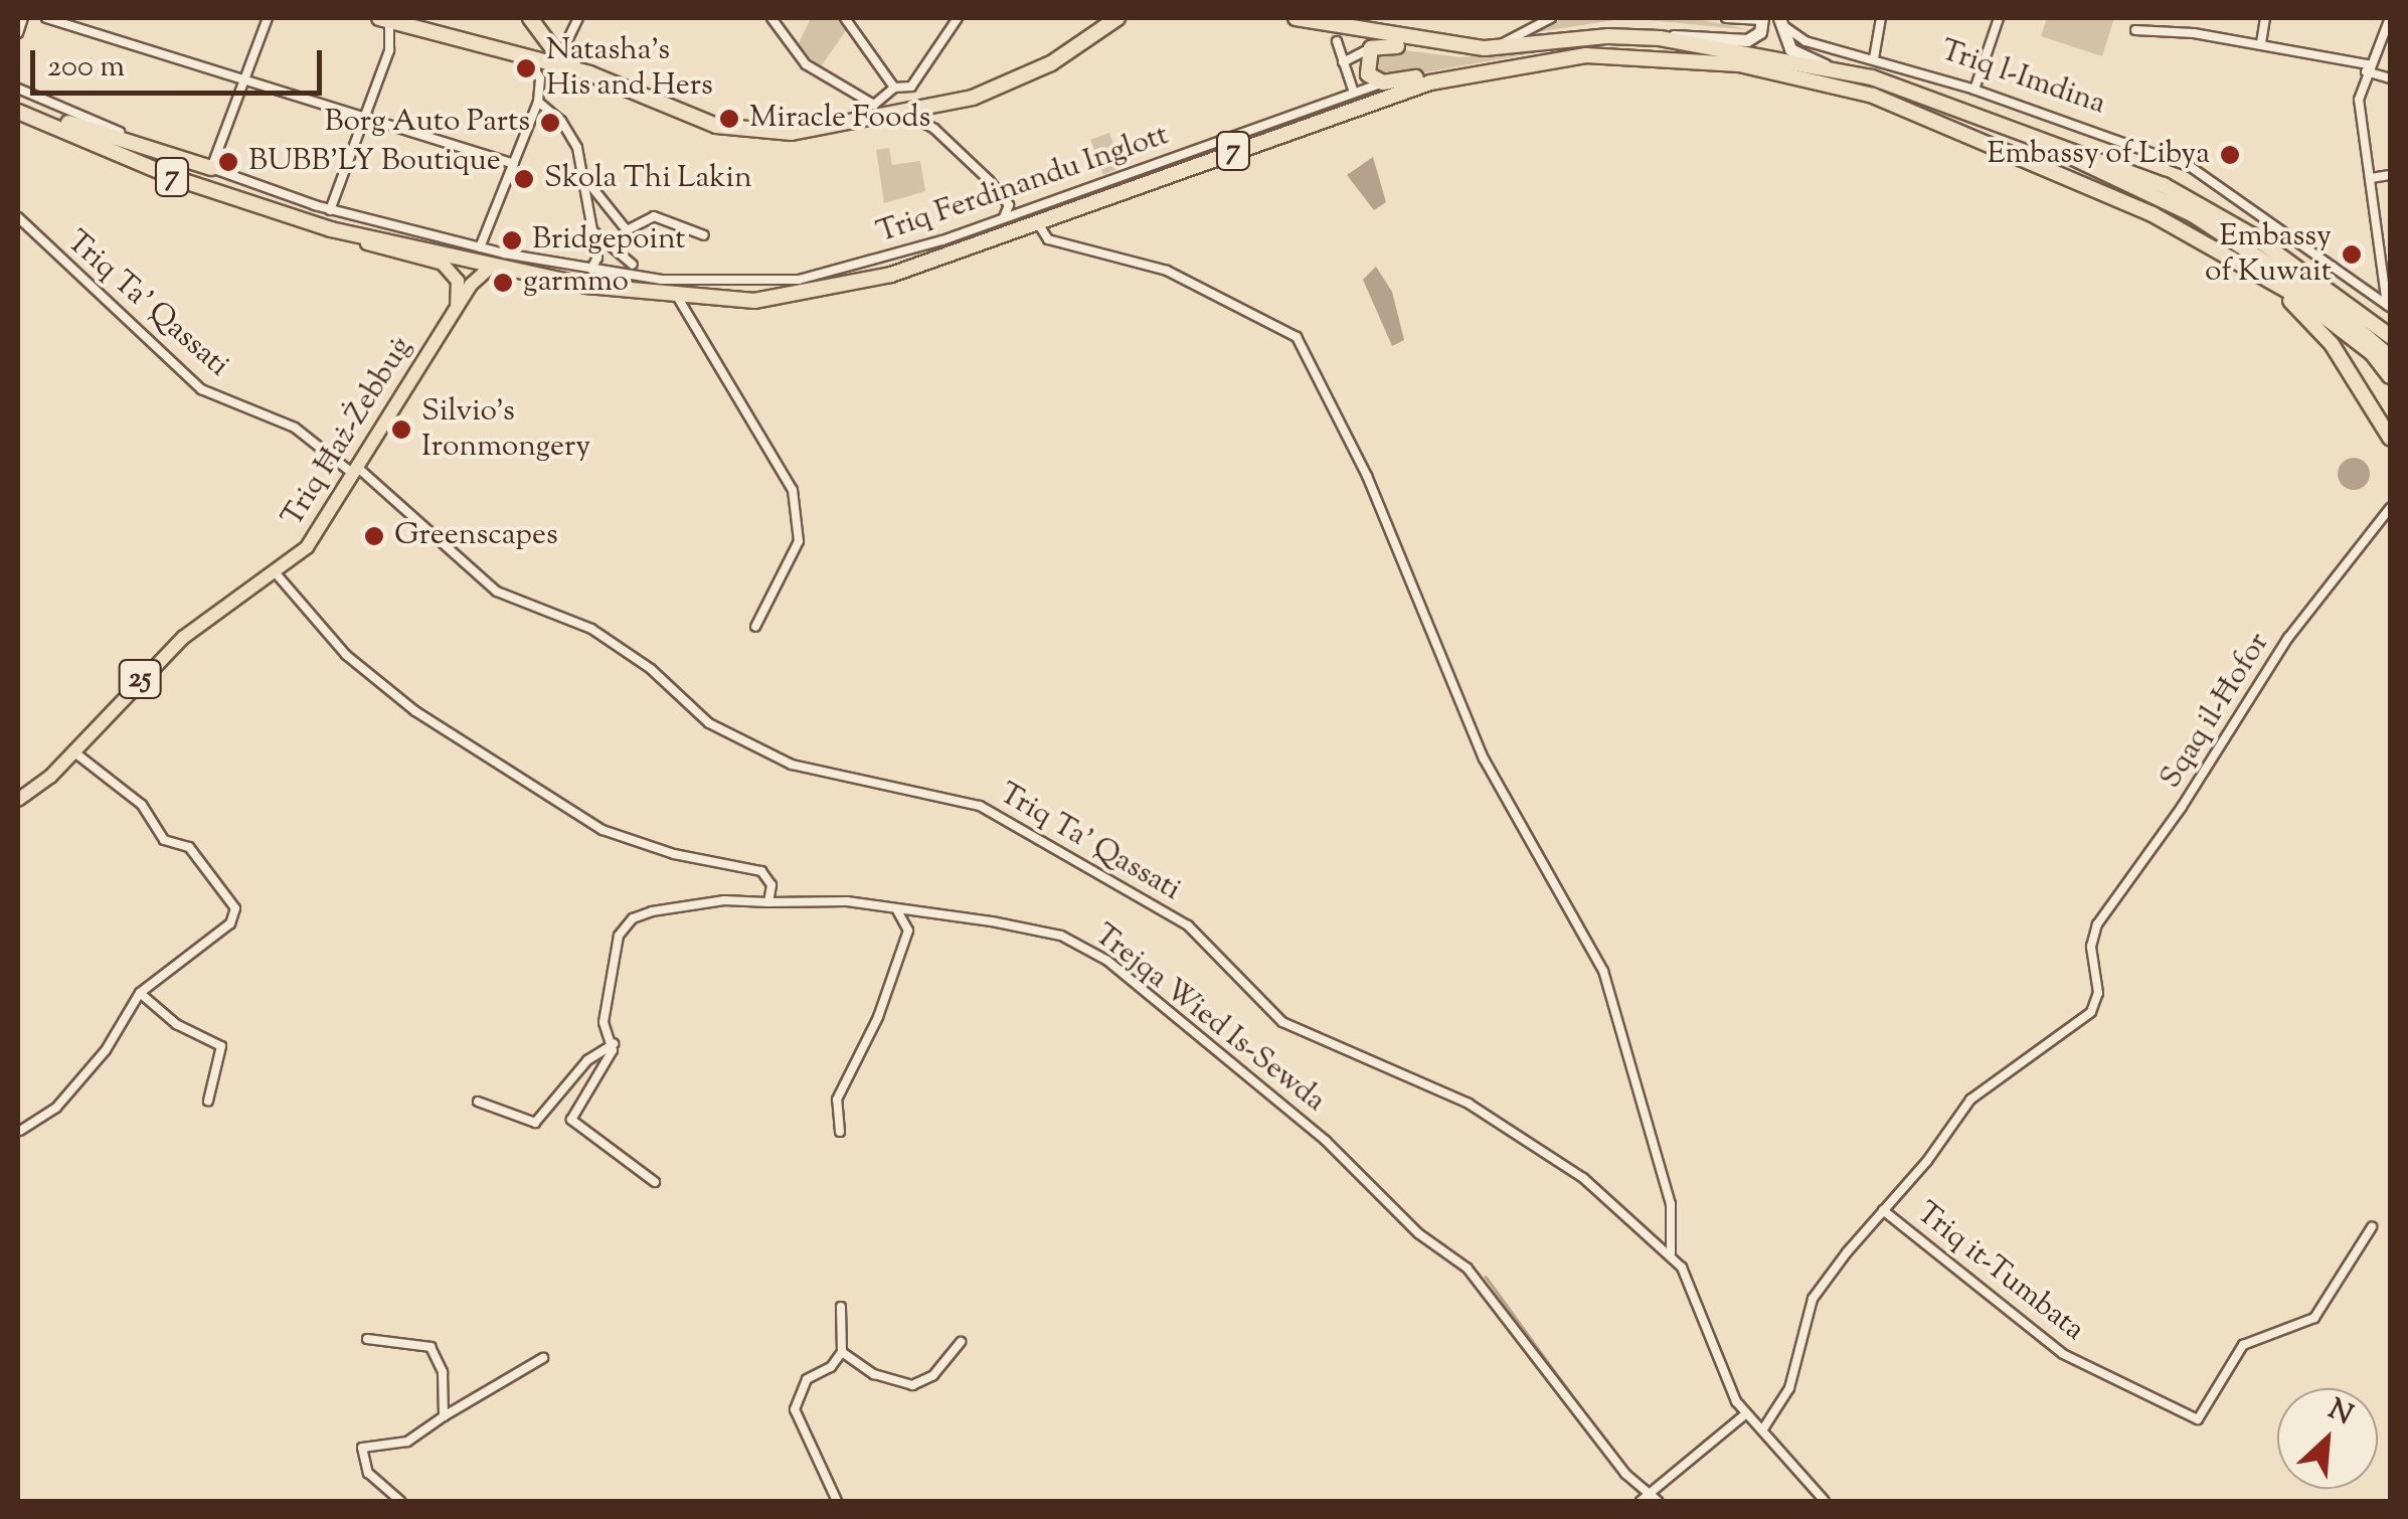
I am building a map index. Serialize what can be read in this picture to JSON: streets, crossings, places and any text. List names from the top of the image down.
{
  "streets": {
    "highway": ["Triq l-Imdina", "7"],
    "main road": ["Triq Ħaż-Żebbuġ", "25"],
    "street": [
      "Triq Ferdinandu Inglott",
      "Triq Ta' Qassati",
      "Sqaq il-Ħofor",
      "Trejqa Wied Is-Sewda",
      "Triq it-Tumbata"
    ]
  },
  "crossings": [
    ["7", "Triq Ħaż-Żebbuġ"],
    ["Triq Ta' Qassati", "Triq Ħaż-Żebbuġ"],
    ["Triq Ħaż-Żebbuġ", "25"],
    ["Sqaq il-Ħofor", "Triq it-Tumbata"]
  ],
  "places": [
    "Natasha's His and Hers",
    "Miracle Foods",
    "Borg Auto Parts",
    "Embassy of Libya",
    "BUBB'LY Boutique",
    "Skola Thi Lakin",
    "Bridgepoint",
    "Embassy of Kuwait",
    "garmmo",
    "Silvio's Ironmongery",
    "Greenscapes"
  ],
  "scale_bar": "200 m",
  "north": "top right"
}
